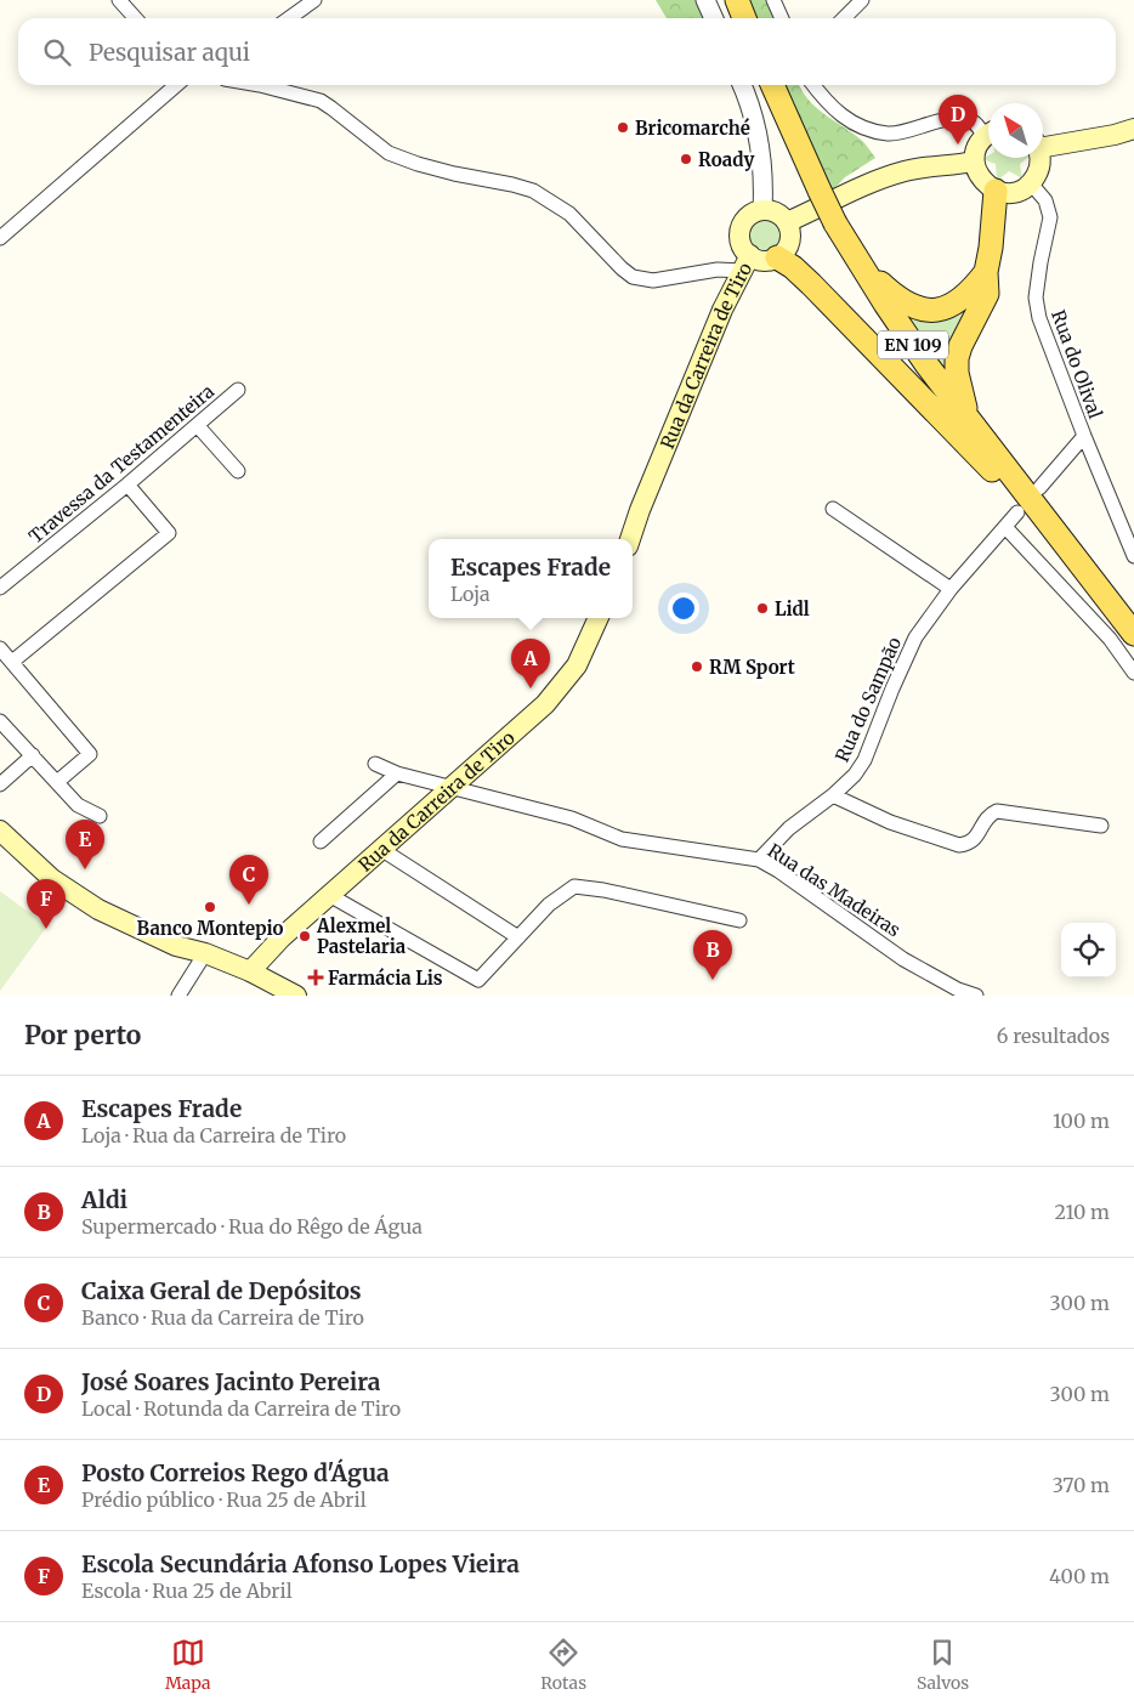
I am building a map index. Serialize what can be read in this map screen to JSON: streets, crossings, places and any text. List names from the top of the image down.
{
  "streets": {
    "main road": ["EN 109", "Rua da Carreira de Tiro"],
    "street": [
      "Rua do Olival",
      "Travessa da Testamenteira",
      "Rua do Sampão",
      "Rua das Madeiras"
    ]
  },
  "crossings": [
    ["EN 109", "Rua do Sampão"],
    ["Rua da Carreira de Tiro", "Rua das Madeiras"],
    ["Rua do Olival", "Rua do Sampão"],
    ["Rua do Sampão", "Rua das Madeiras"]
  ],
  "places": {
    "other": [
      "Bricomarché",
      "Roady",
      "Lidl",
      "RM Sport",
      "Banco Montepio",
      "Alexmel Pastelaria"
    ],
    "health": ["Farmácia Lis"]
  },
  "north": "top left",
  "page": {
    "search": "Pesquisar aqui",
    "pins": [
      "D",
      "A",
      "E",
      "C",
      "F",
      "B"
    ],
    "popup": ["Escapes Frade", "Loja"],
    "heading": ["Por perto", "6 resultados"],
    "list": [
      {
        "mark": "A",
        "name": "Escapes Frade",
        "note": "Loja · Rua da Carreira de Tiro",
        "value": "100 m"
      },
      {
        "mark": "B",
        "name": "Aldi",
        "note": "Supermercado · Rua do Rêgo de Água",
        "value": "210 m"
      },
      {
        "mark": "C",
        "name": "Caixa Geral de Depósitos",
        "note": "Banco · Rua da Carreira de Tiro",
        "value": "300 m"
      },
      {
        "mark": "D",
        "name": "José Soares Jacinto Pereira",
        "note": "Local · Rotunda da Carreira de Tiro",
        "value": "300 m"
      },
      {
        "mark": "E",
        "name": "Posto Correios Rego d'Água",
        "note": "Prédio público · Rua 25 de Abril",
        "value": "370 m"
      },
      {
        "mark": "F",
        "name": "Escola Secundária Afonso Lopes Vieira",
        "note": "Escola · Rua 25 de Abril",
        "value": "400 m"
      }
    ],
    "nav": ["Mapa", "Rotas", "Salvos"]
  }
}
